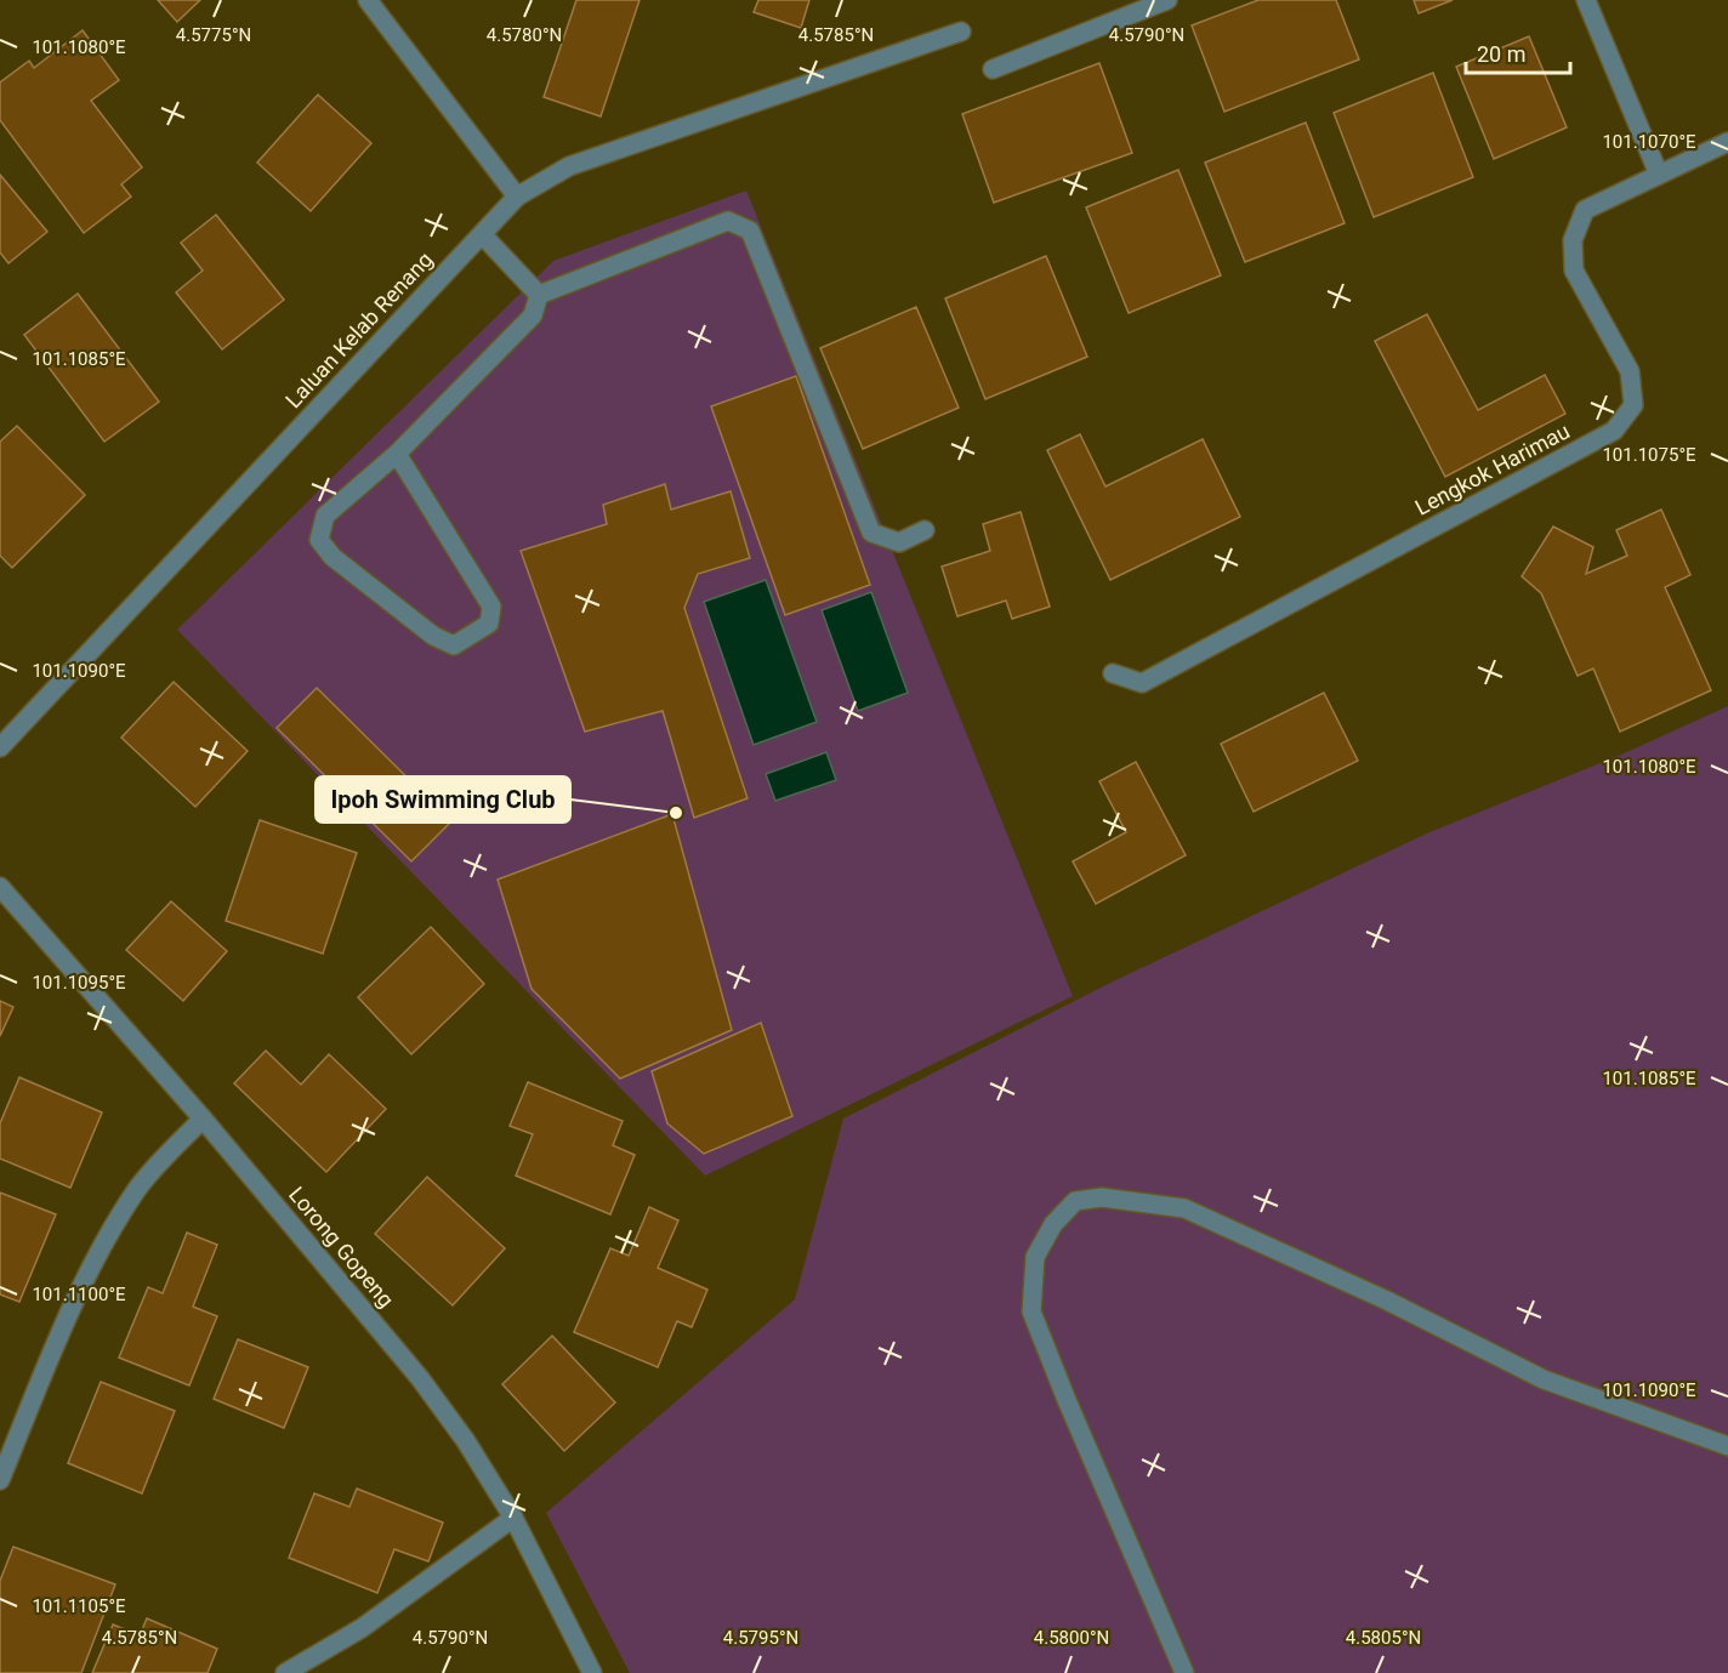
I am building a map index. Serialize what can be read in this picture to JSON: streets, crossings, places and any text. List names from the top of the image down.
{
  "streets": {
    "street": ["Laluan Kelab Renang", "Lengkok Harimau", "Lorong Gopeng"]
  },
  "places": ["Ipoh Swimming Club"],
  "scale_bar": "20 m",
  "coordinates": [
    "4.5775°N",
    "4.5780°N",
    "4.5785°N",
    "4.5790°N",
    "101.1080°E",
    "101.1070°E",
    "101.1085°E",
    "101.1075°E",
    "101.1090°E",
    "101.1095°E",
    "101.1100°E",
    "101.1105°E",
    "4.5795°N",
    "4.5800°N",
    "4.5805°N"
  ]
}
